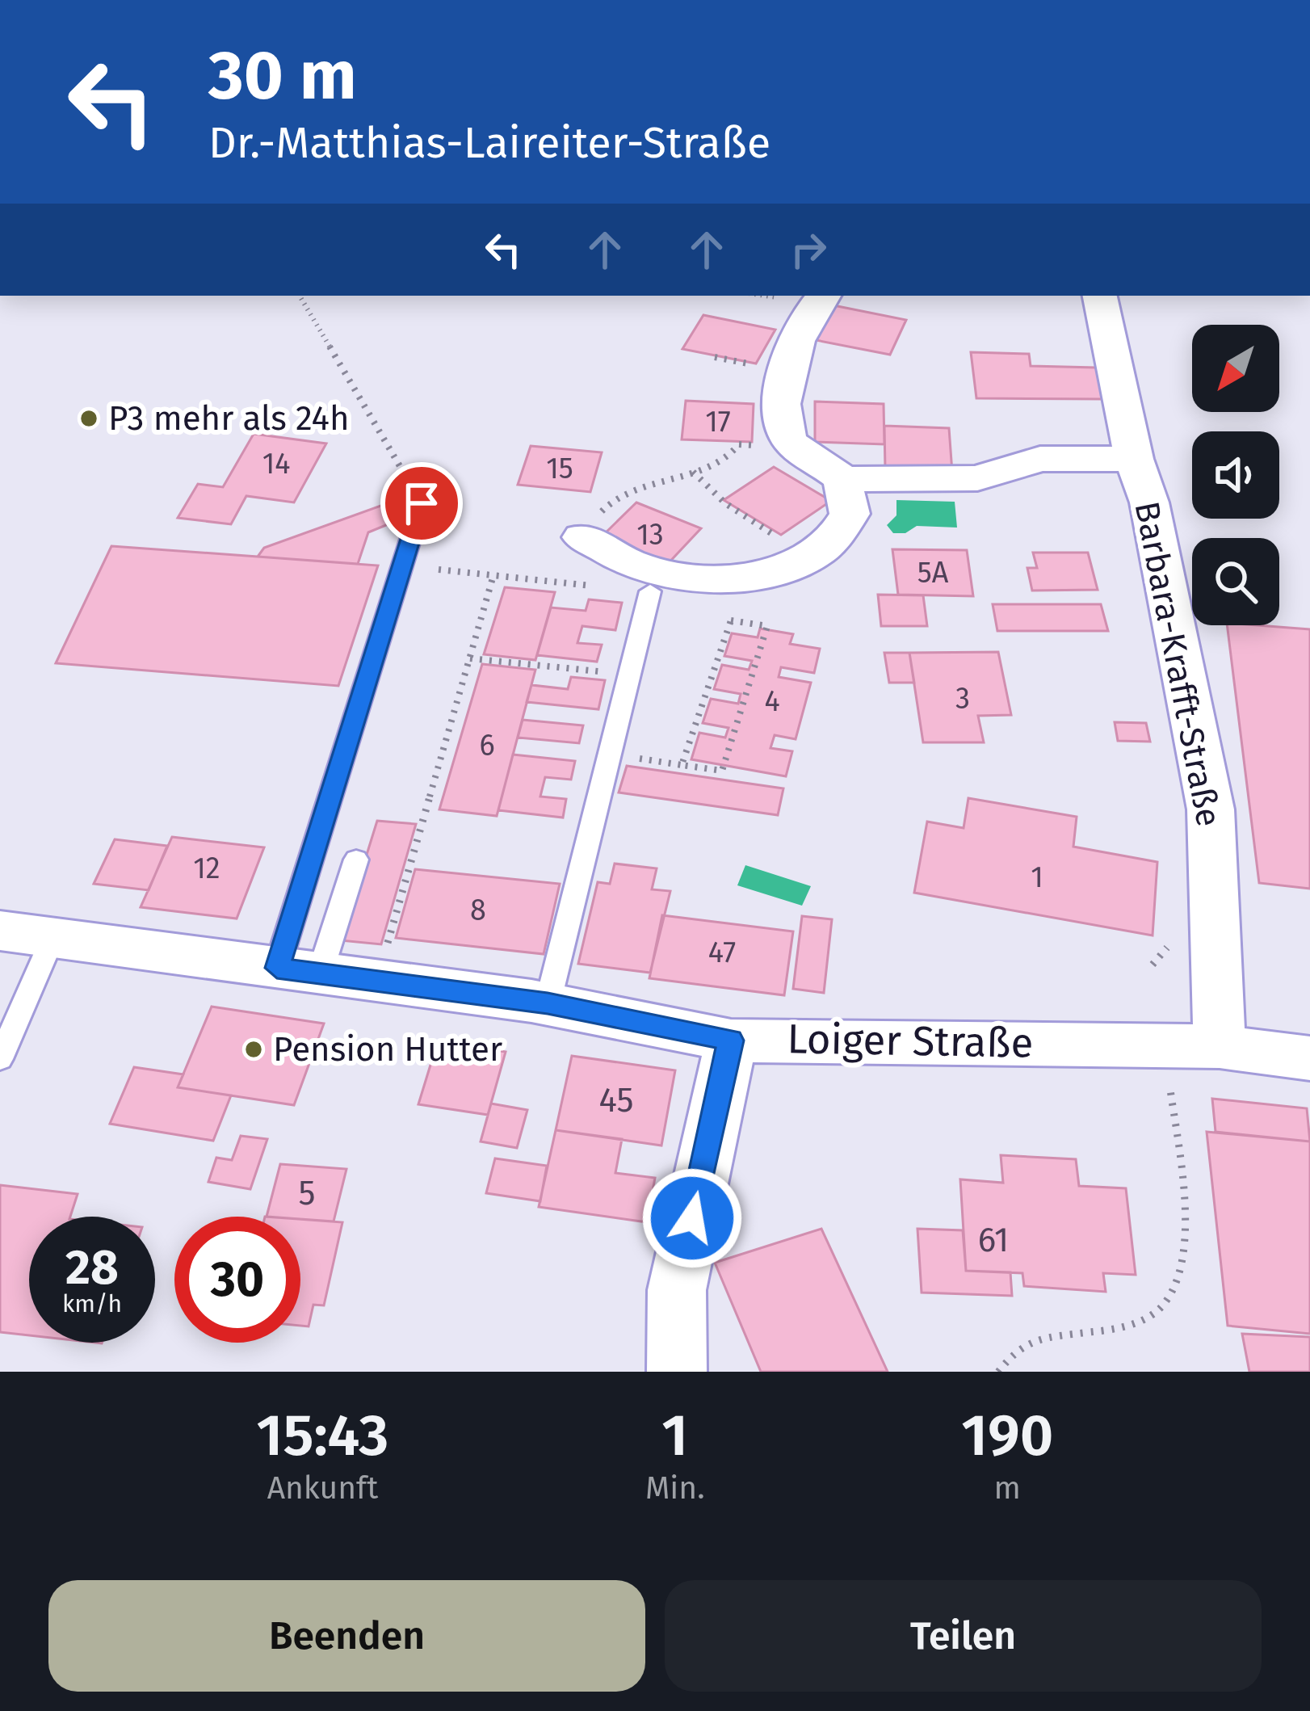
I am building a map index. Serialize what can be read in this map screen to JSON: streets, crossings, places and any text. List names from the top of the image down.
{
  "streets": {
    "street": ["Barbara-Krafft-Straße", "Loiger Straße"]
  },
  "crossings": [
    ["Barbara-Krafft-Straße", "Loiger Straße"]
  ],
  "places": ["P3 mehr als 24h", "Pension Hutter"],
  "house_numbers": [
    "17",
    "14",
    "15",
    "13",
    "5A",
    "3",
    "4",
    "6",
    "12",
    "1",
    "8",
    "47",
    "45",
    "5",
    "61"
  ],
  "north": "bottom left",
  "page": {
    "turn": ["30 m", "Dr.-Matthias-Laireiter-Straße"],
    "speed": "28 km/h",
    "limit": "30",
    "eta": [
      "15:43",
      "Ankunft",
      "1",
      "Min.",
      "190",
      "m"
    ],
    "buttons": ["Beenden", "Teilen"]
  }
}
